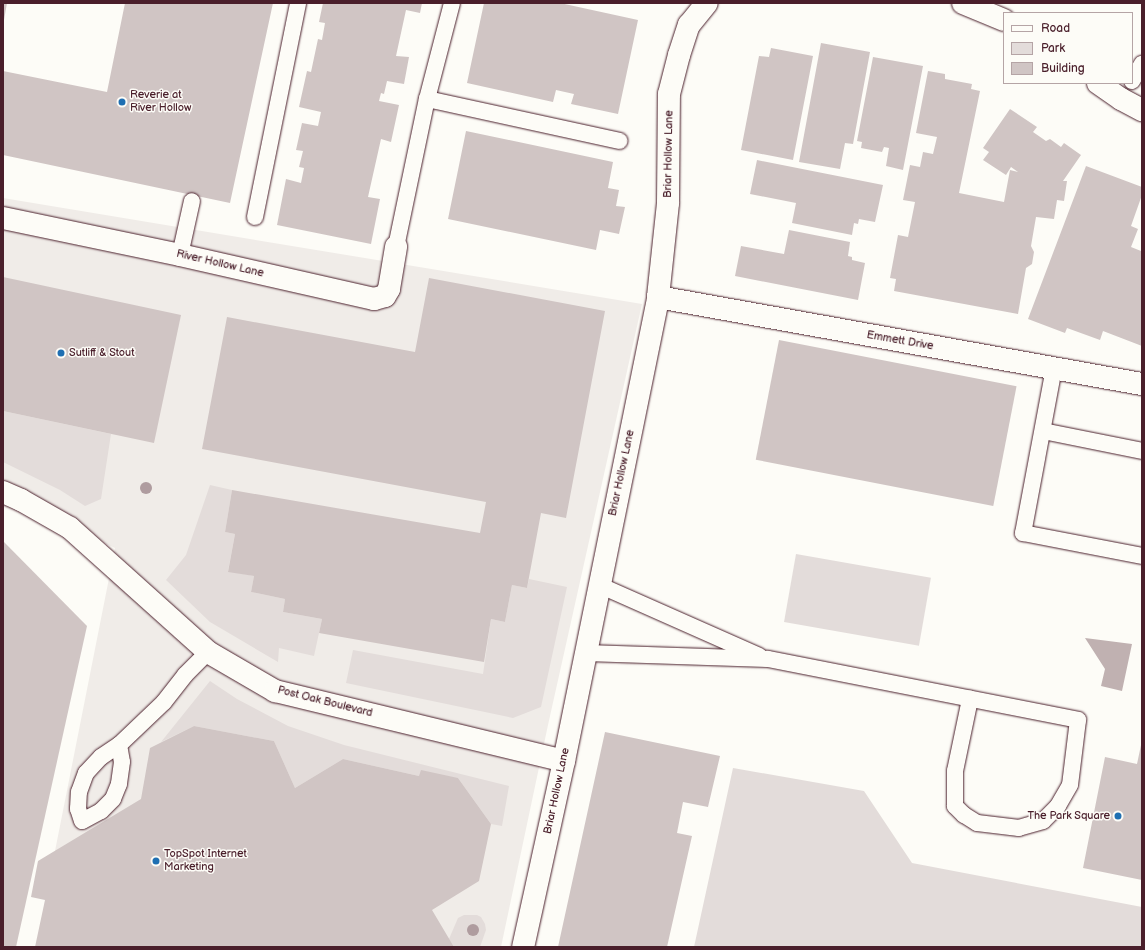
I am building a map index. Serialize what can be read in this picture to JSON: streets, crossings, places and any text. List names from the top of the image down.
{
  "streets": {
    "street": [
      "Briar Hollow Lane",
      "River Hollow Lane",
      "Emmett Drive",
      "Post Oak Boulevard"
    ]
  },
  "crossings": [
    ["Briar Hollow Lane", "Emmett Drive"],
    ["Briar Hollow Lane", "Post Oak Boulevard"]
  ],
  "places": [
    "Reverie at River Hollow",
    "Sutliff & Stout",
    "The Park Square",
    "TopSpot Internet Marketing"
  ],
  "legend": ["Road", "Park", "Building"]
}
